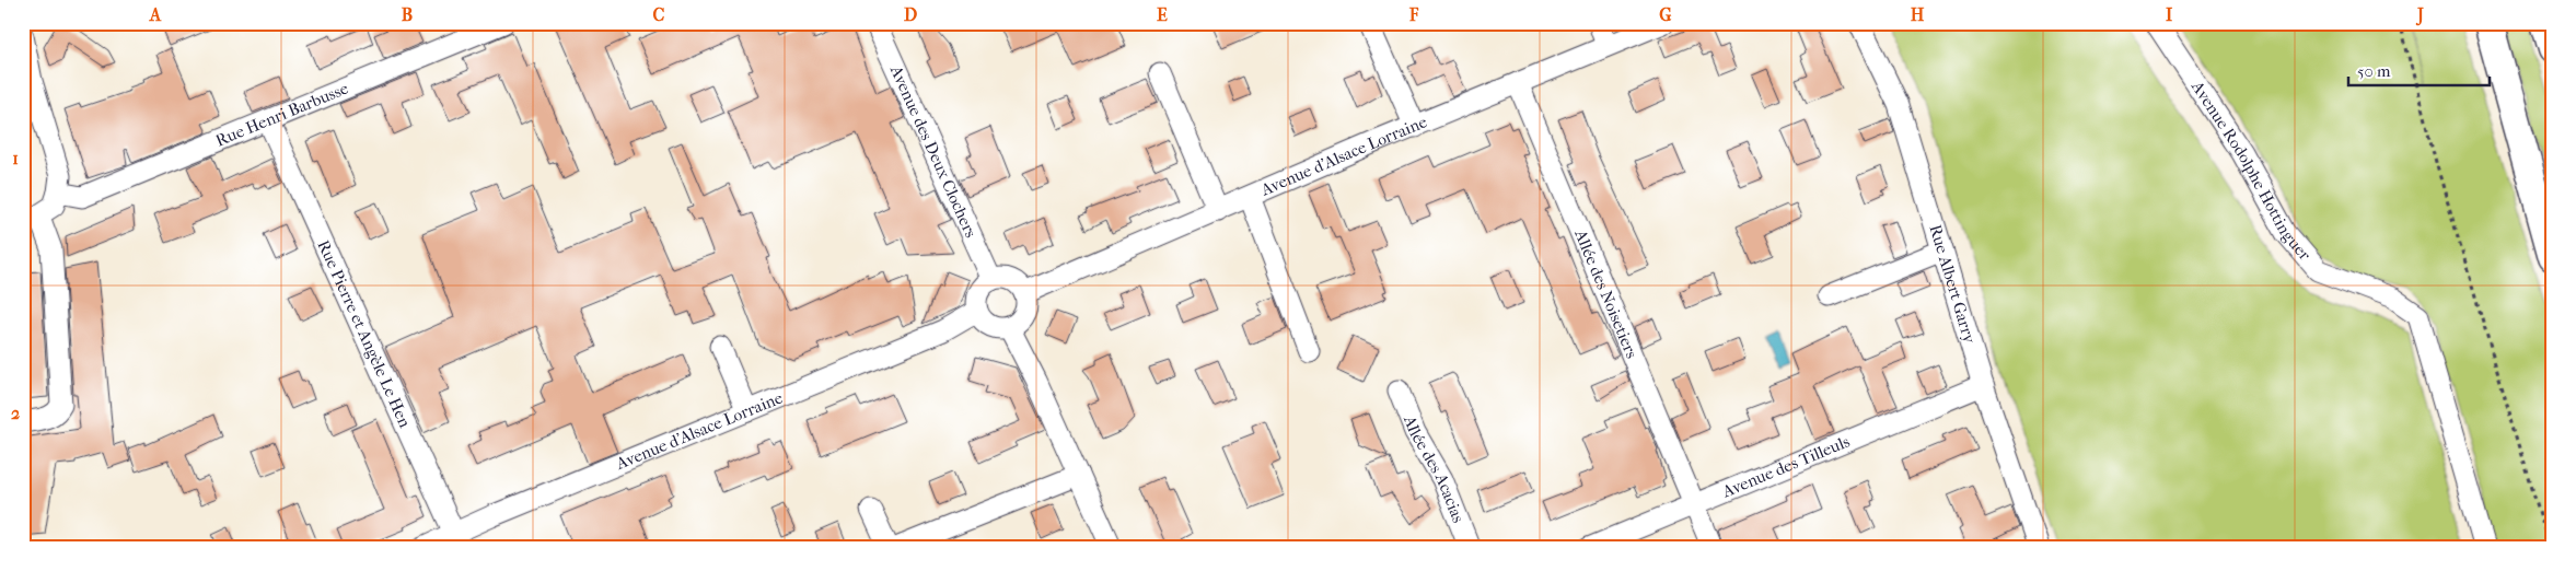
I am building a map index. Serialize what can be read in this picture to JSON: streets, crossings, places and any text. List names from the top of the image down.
{
  "streets": {
    "street": [
      "Rue Henri Barbusse",
      "Avenue des Deux Clochers",
      "Avenue d'Alsace Lorraine",
      "Avenue Rodolphe Hottinguer",
      "Rue Albert Garry",
      "Allée des Noisetiers",
      "Rue Pierre et Angèle Le Hen",
      "Avenue des Tilleuls",
      "Allée des Acacias"
    ]
  },
  "crossings": [
    ["Rue Henri Barbusse", "Rue Pierre et Angèle Le Hen"],
    ["Avenue des Deux Clochers", "Avenue d'Alsace Lorraine"],
    ["Avenue d'Alsace Lorraine", "Allée des Noisetiers"],
    ["Avenue d'Alsace Lorraine", "Rue Pierre et Angèle Le Hen"],
    ["Rue Albert Garry", "Avenue des Tilleuls"],
    ["Allée des Noisetiers", "Avenue des Tilleuls"]
  ],
  "scale_bar": "50 m",
  "grid": {
    "columns": [
      "A",
      "B",
      "C",
      "D",
      "E",
      "F",
      "G",
      "H",
      "I",
      "J"
    ],
    "rows": ["1", "2"]
  }
}
